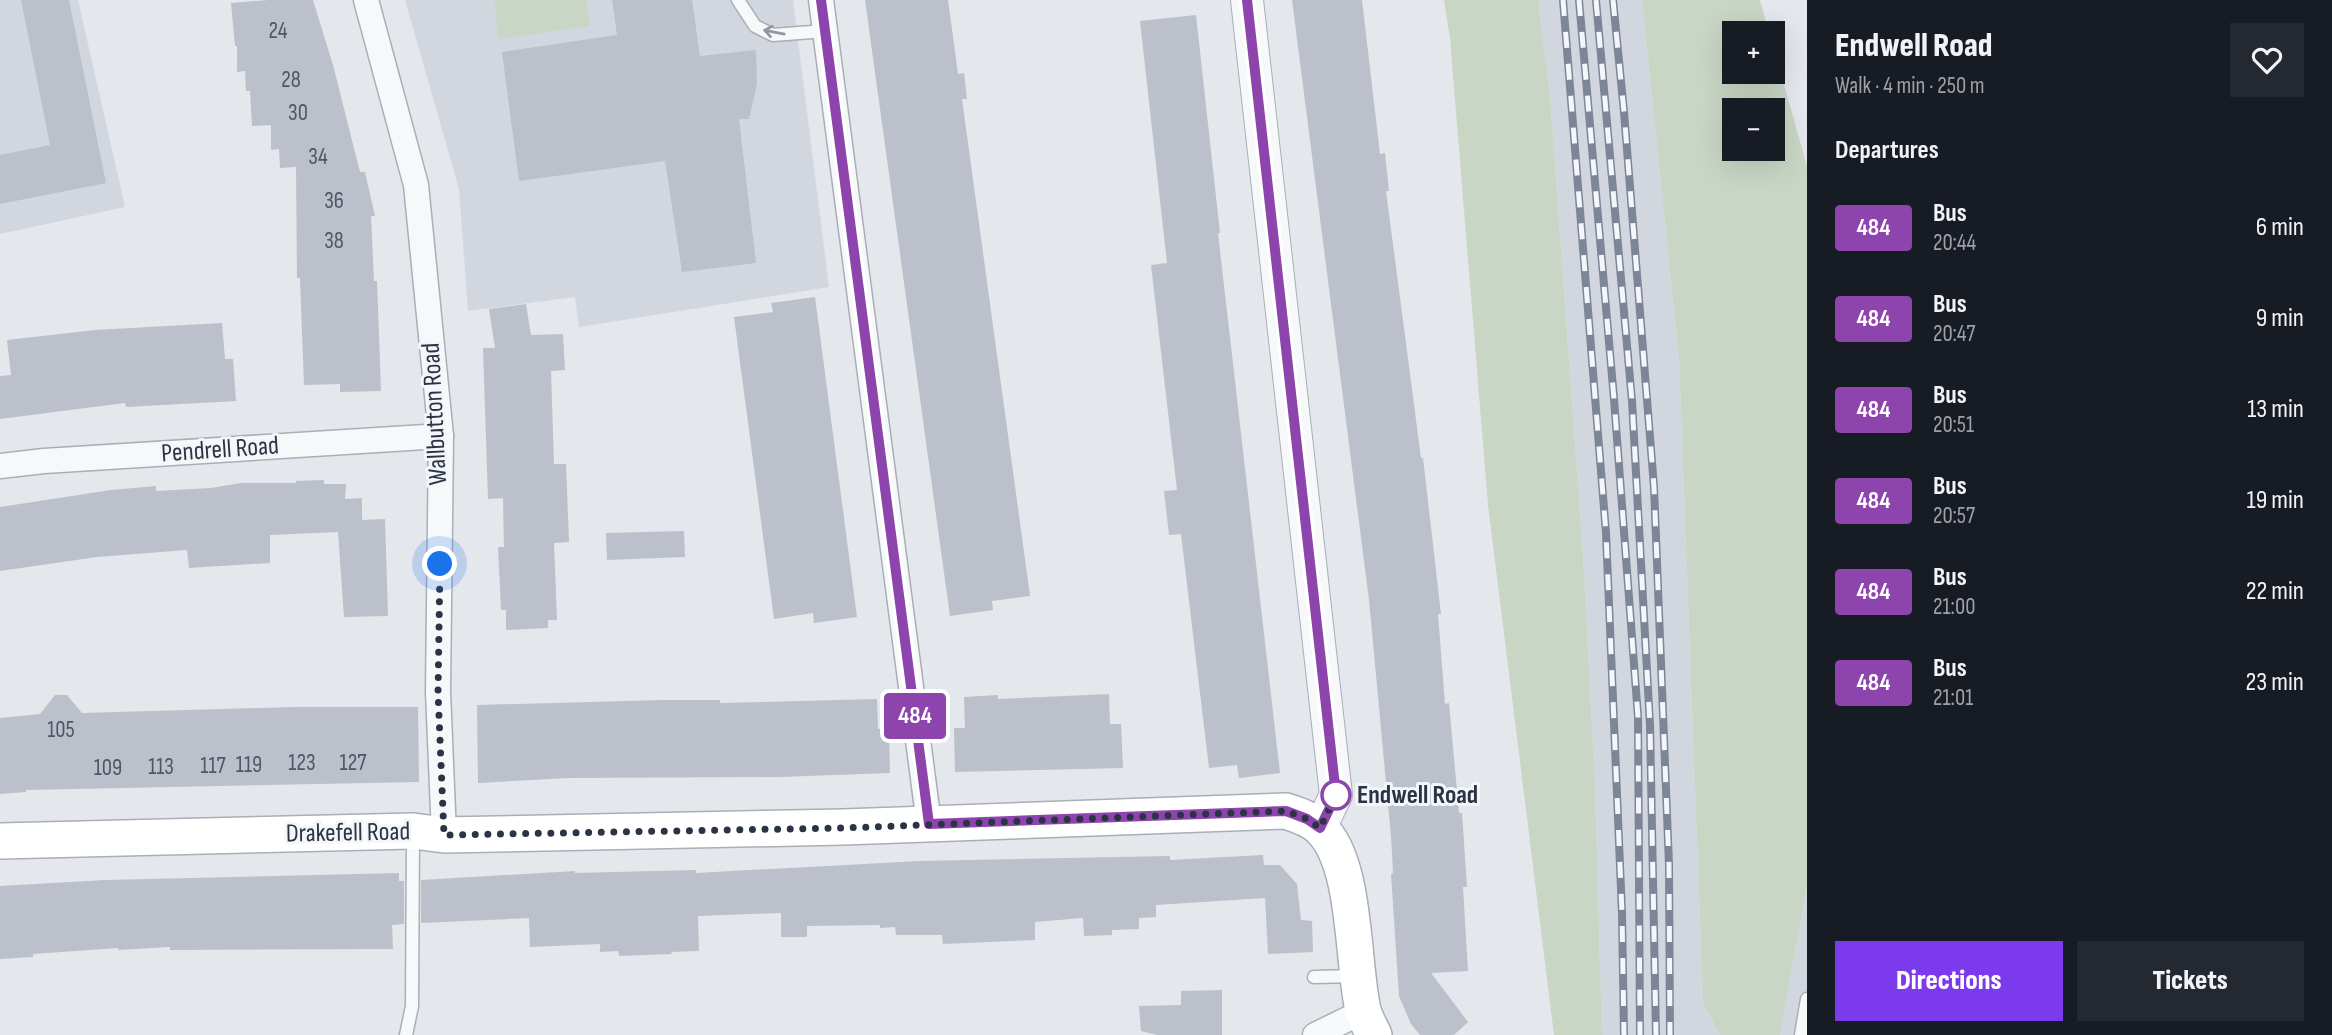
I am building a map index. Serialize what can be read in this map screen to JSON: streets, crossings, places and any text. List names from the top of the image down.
{
  "streets": {
    "main road": ["Drakefell Road"],
    "street": ["Wallbutton Road", "Pendrell Road"]
  },
  "crossings": [
    ["Wallbutton Road", "Pendrell Road"],
    ["Wallbutton Road", "Drakefell Road"]
  ],
  "places": ["Endwell Road"],
  "lines": ["bus line 484"],
  "house_numbers": [
    "24",
    "28",
    "30",
    "34",
    "36",
    "38",
    "105",
    "123",
    "127",
    "119",
    "117",
    "113",
    "109"
  ],
  "page": {
    "on_map": "484",
    "heading": [
      ["Endwell Road", "Walk · 4 min · 250 m"],
      "Departures"
    ],
    "map_buttons": ["+", "−"],
    "list": [
      {
        "mark": "484",
        "name": "Bus",
        "note": "20:44",
        "value": "6 min"
      },
      {
        "mark": "484",
        "name": "Bus",
        "note": "20:47",
        "value": "9 min"
      },
      {
        "mark": "484",
        "name": "Bus",
        "note": "20:51",
        "value": "13 min"
      },
      {
        "mark": "484",
        "name": "Bus",
        "note": "20:57",
        "value": "19 min"
      },
      {
        "mark": "484",
        "name": "Bus",
        "note": "21:00",
        "value": "22 min"
      },
      {
        "mark": "484",
        "name": "Bus",
        "note": "21:01",
        "value": "23 min"
      }
    ],
    "buttons": ["Directions", "Tickets"]
  }
}
